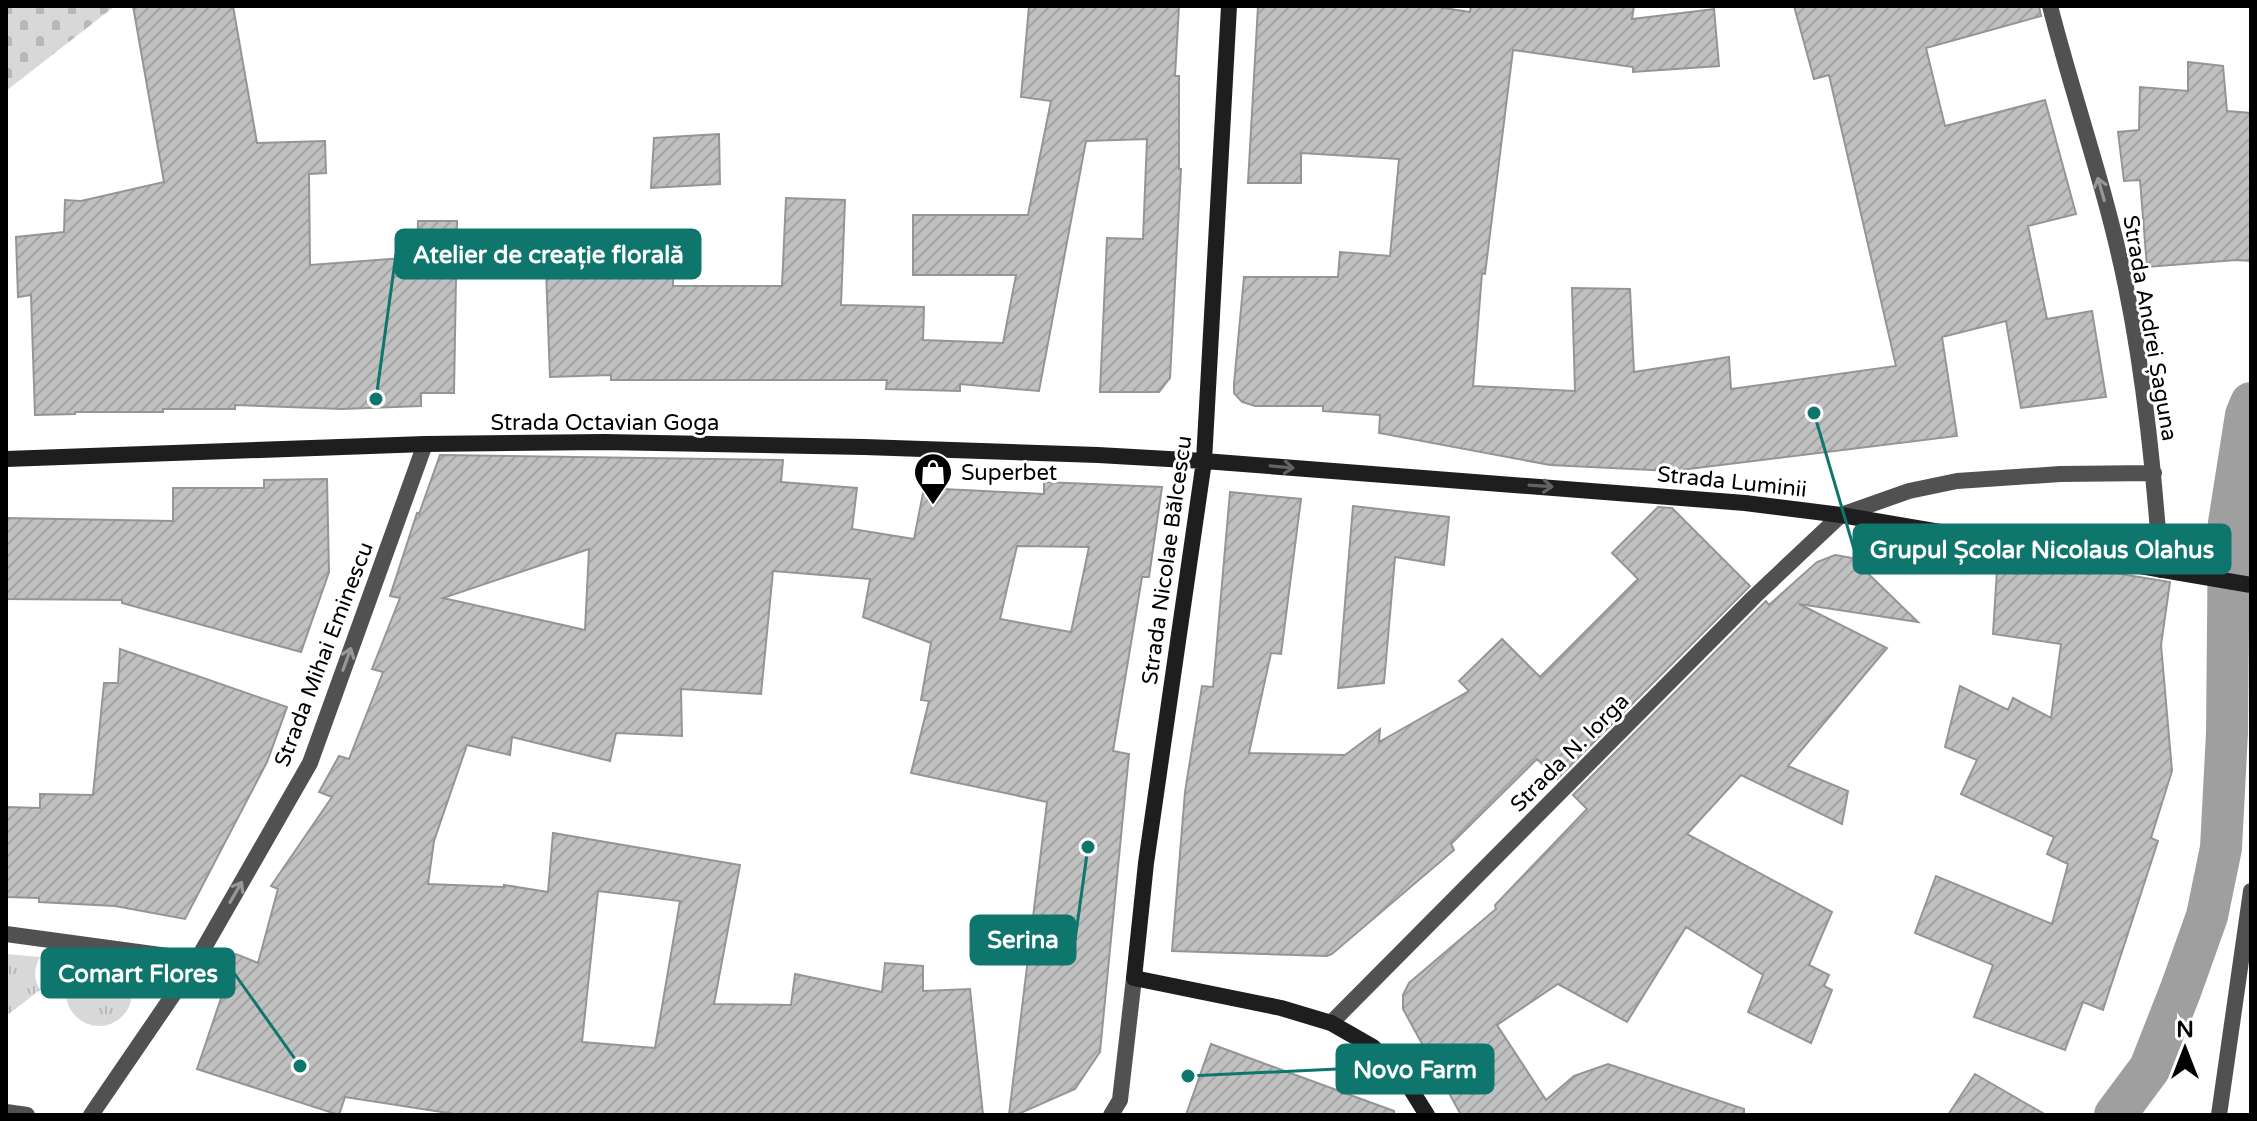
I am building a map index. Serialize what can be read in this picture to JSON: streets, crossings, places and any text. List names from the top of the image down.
{
  "streets": {
    "street": [
      "Strada Andrei Șaguna",
      "Strada Octavian Goga",
      "Strada Luminii",
      "Strada Nicolae Bălcescu",
      "Strada Mihai Eminescu",
      "Strada N. Iorga"
    ]
  },
  "crossings": [
    ["Strada Andrei Șaguna", "Strada Luminii"],
    ["Strada Octavian Goga", "Strada Luminii"],
    ["Strada Octavian Goga", "Strada Nicolae Bălcescu"],
    ["Strada Octavian Goga", "Strada Mihai Eminescu"],
    ["Strada Luminii", "Strada Nicolae Bălcescu"],
    ["Strada Luminii", "Strada N. Iorga"]
  ],
  "one_way": ["Strada Andrei Șaguna", "Strada Luminii", "Strada Mihai Eminescu"],
  "places": {
    "other": [
      "Atelier de creație florală",
      "Grupul Școlar Nicolaus Olahus",
      "Serina",
      "Comart Flores",
      "Novo Farm"
    ],
    "shop": ["Superbet"]
  },
  "north": "top"
}
